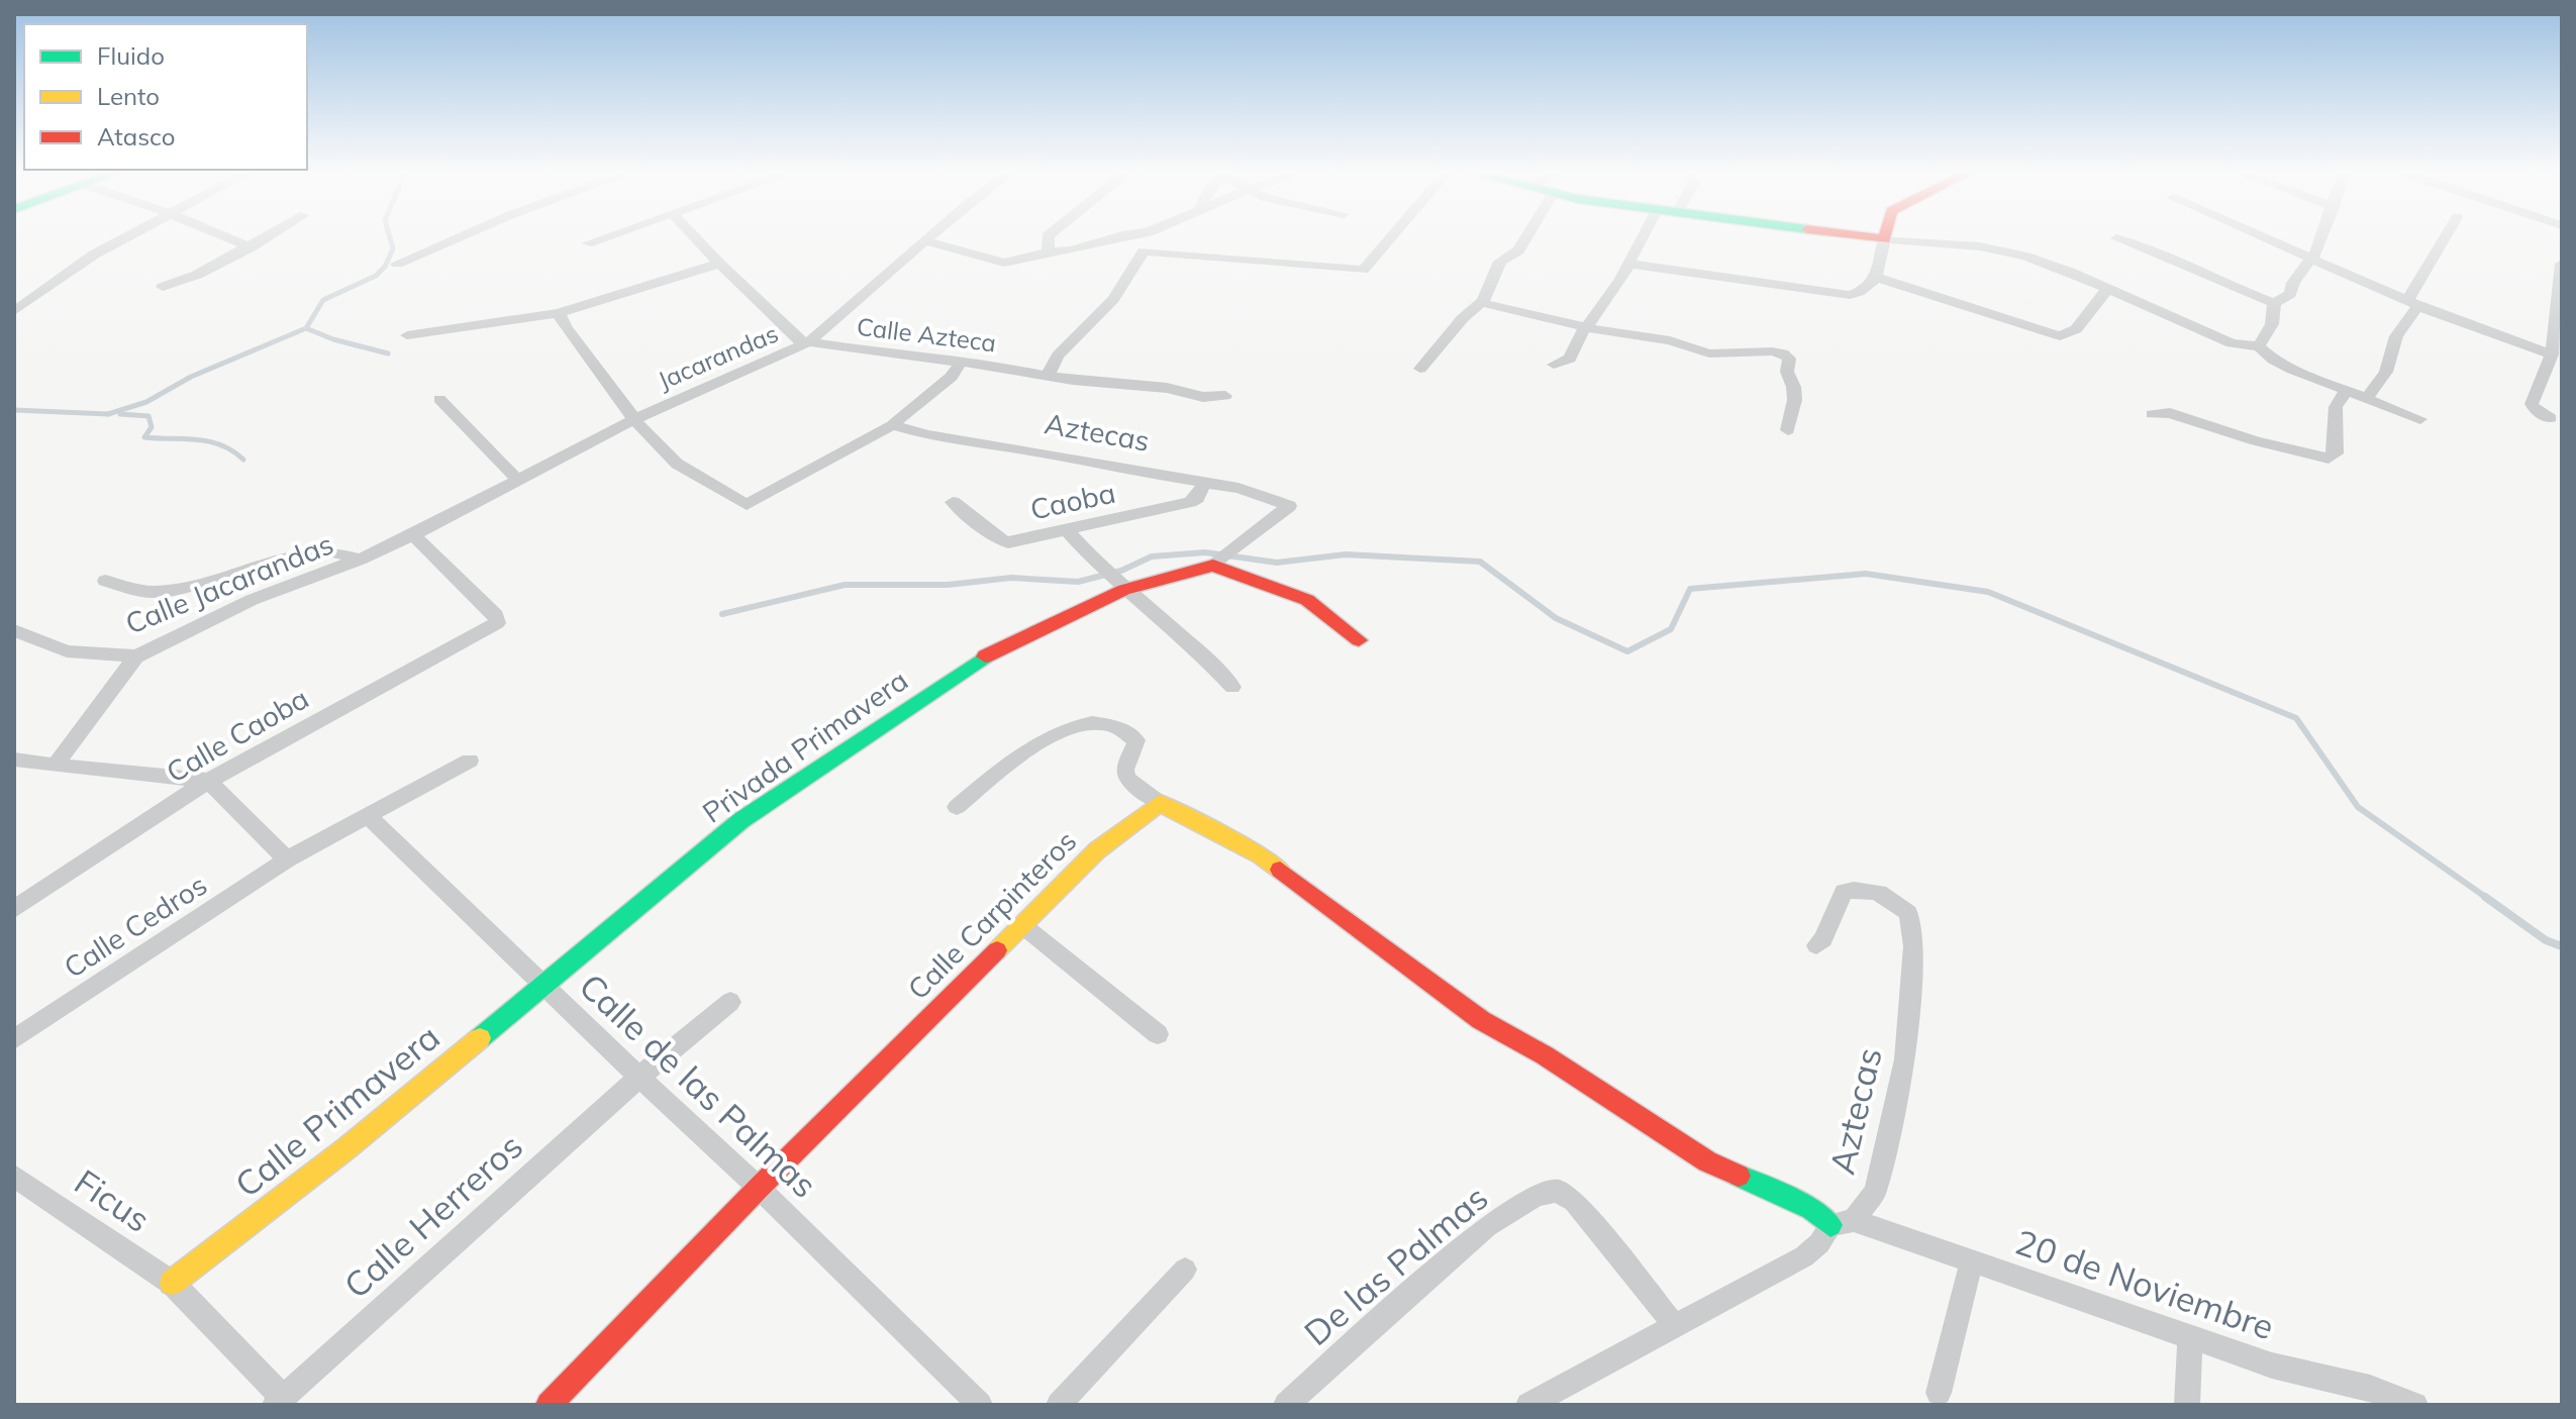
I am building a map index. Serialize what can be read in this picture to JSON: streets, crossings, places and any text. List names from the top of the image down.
{
  "streets": {
    "street": [
      "Calle Azteca",
      "Jacarandas",
      "Aztecas",
      "Caoba",
      "Calle Jacarandas",
      "Calle Caoba",
      "Privada Primavera",
      "Calle Carpinteros",
      "Calle Cedros",
      "Calle de las Palmas",
      "Calle Primavera",
      "Ficus",
      "Calle Herreros",
      "De las Palmas",
      "20 de Noviembre"
    ]
  },
  "crossings": [
    ["Calle Azteca", "Jacarandas"],
    ["Jacarandas", "Calle Jacarandas"],
    ["Jacarandas", "Calle Caoba"],
    ["Aztecas", "Caoba"],
    ["Aztecas", "Privada Primavera"],
    ["Aztecas", "De las Palmas"],
    ["Aztecas", "20 de Noviembre"],
    ["Calle Jacarandas", "Calle Caoba"],
    ["Privada Primavera", "Calle de las Palmas"],
    ["Privada Primavera", "Calle Primavera"],
    ["Calle Carpinteros", "Calle de las Palmas"],
    ["Calle Carpinteros", "20 de Noviembre"],
    ["Calle Cedros", "Calle de las Palmas"],
    ["Calle de las Palmas", "Calle Primavera"],
    ["Calle de las Palmas", "Calle Herreros"],
    ["Calle Primavera", "Ficus"],
    ["Ficus", "Calle Herreros"]
  ],
  "legend": ["Fluido", "Lento", "Atasco"]
}
